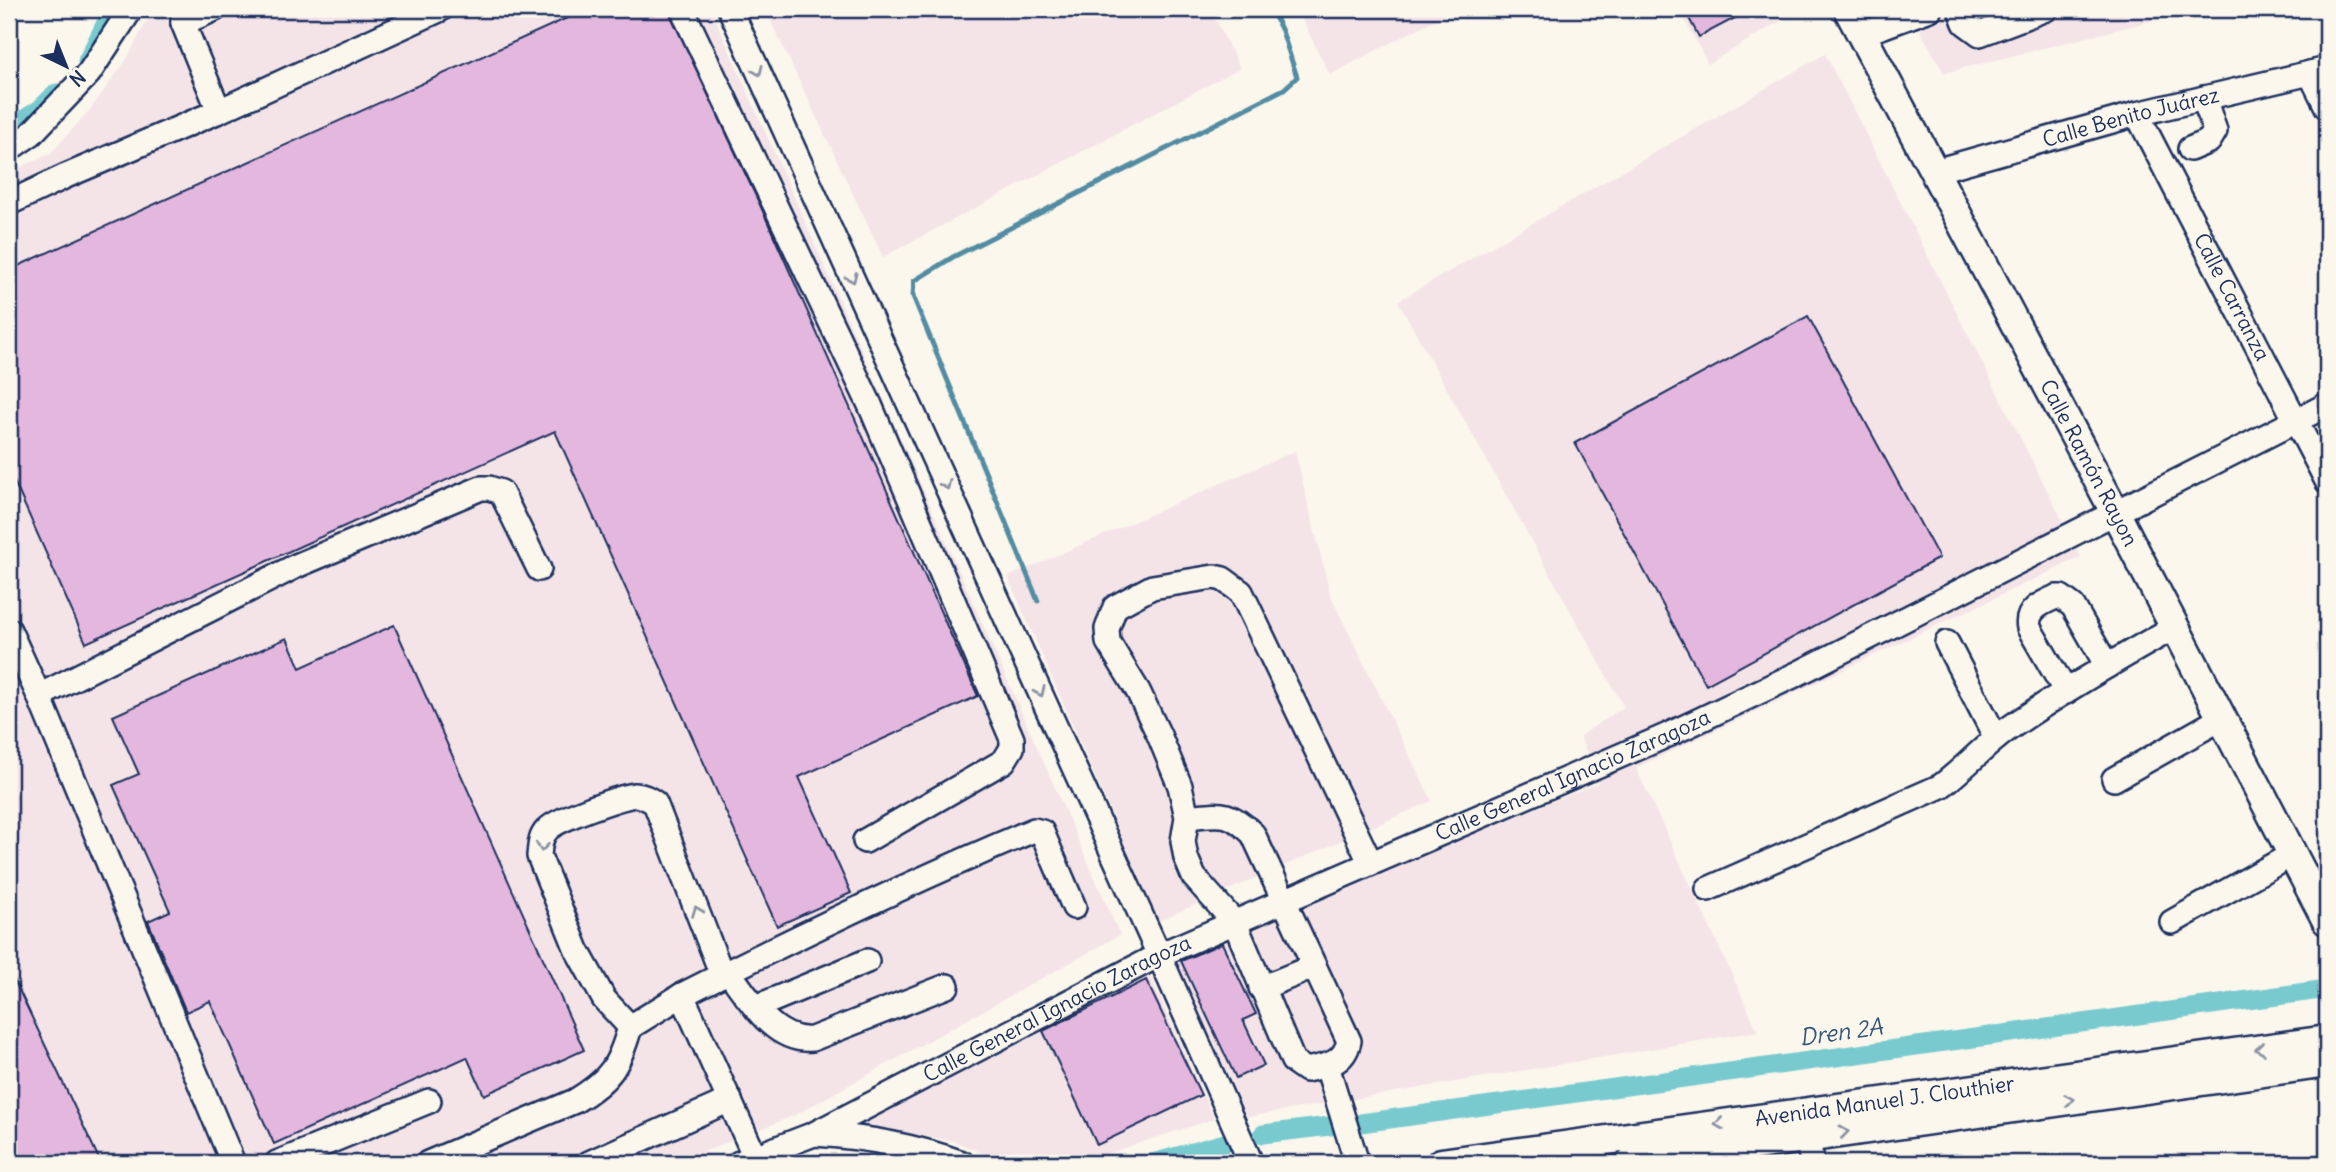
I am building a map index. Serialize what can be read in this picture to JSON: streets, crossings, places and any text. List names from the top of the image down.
{
  "streets": {
    "main road": ["Calle Ramón Rayon", "Avenida Manuel J. Clouthier"],
    "street": ["Calle Benito Juárez", "Calle Carranza", "Calle General Ignacio Zaragoza"]
  },
  "crossings": [
    ["Calle Benito Juárez", "Calle Carranza"],
    ["Calle Benito Juárez", "Calle Ramón Rayon"],
    ["Calle Carranza", "Calle General Ignacio Zaragoza"],
    ["Calle Ramón Rayon", "Calle General Ignacio Zaragoza"]
  ],
  "water": ["Dren 2A"],
  "north": "bottom right"
}
